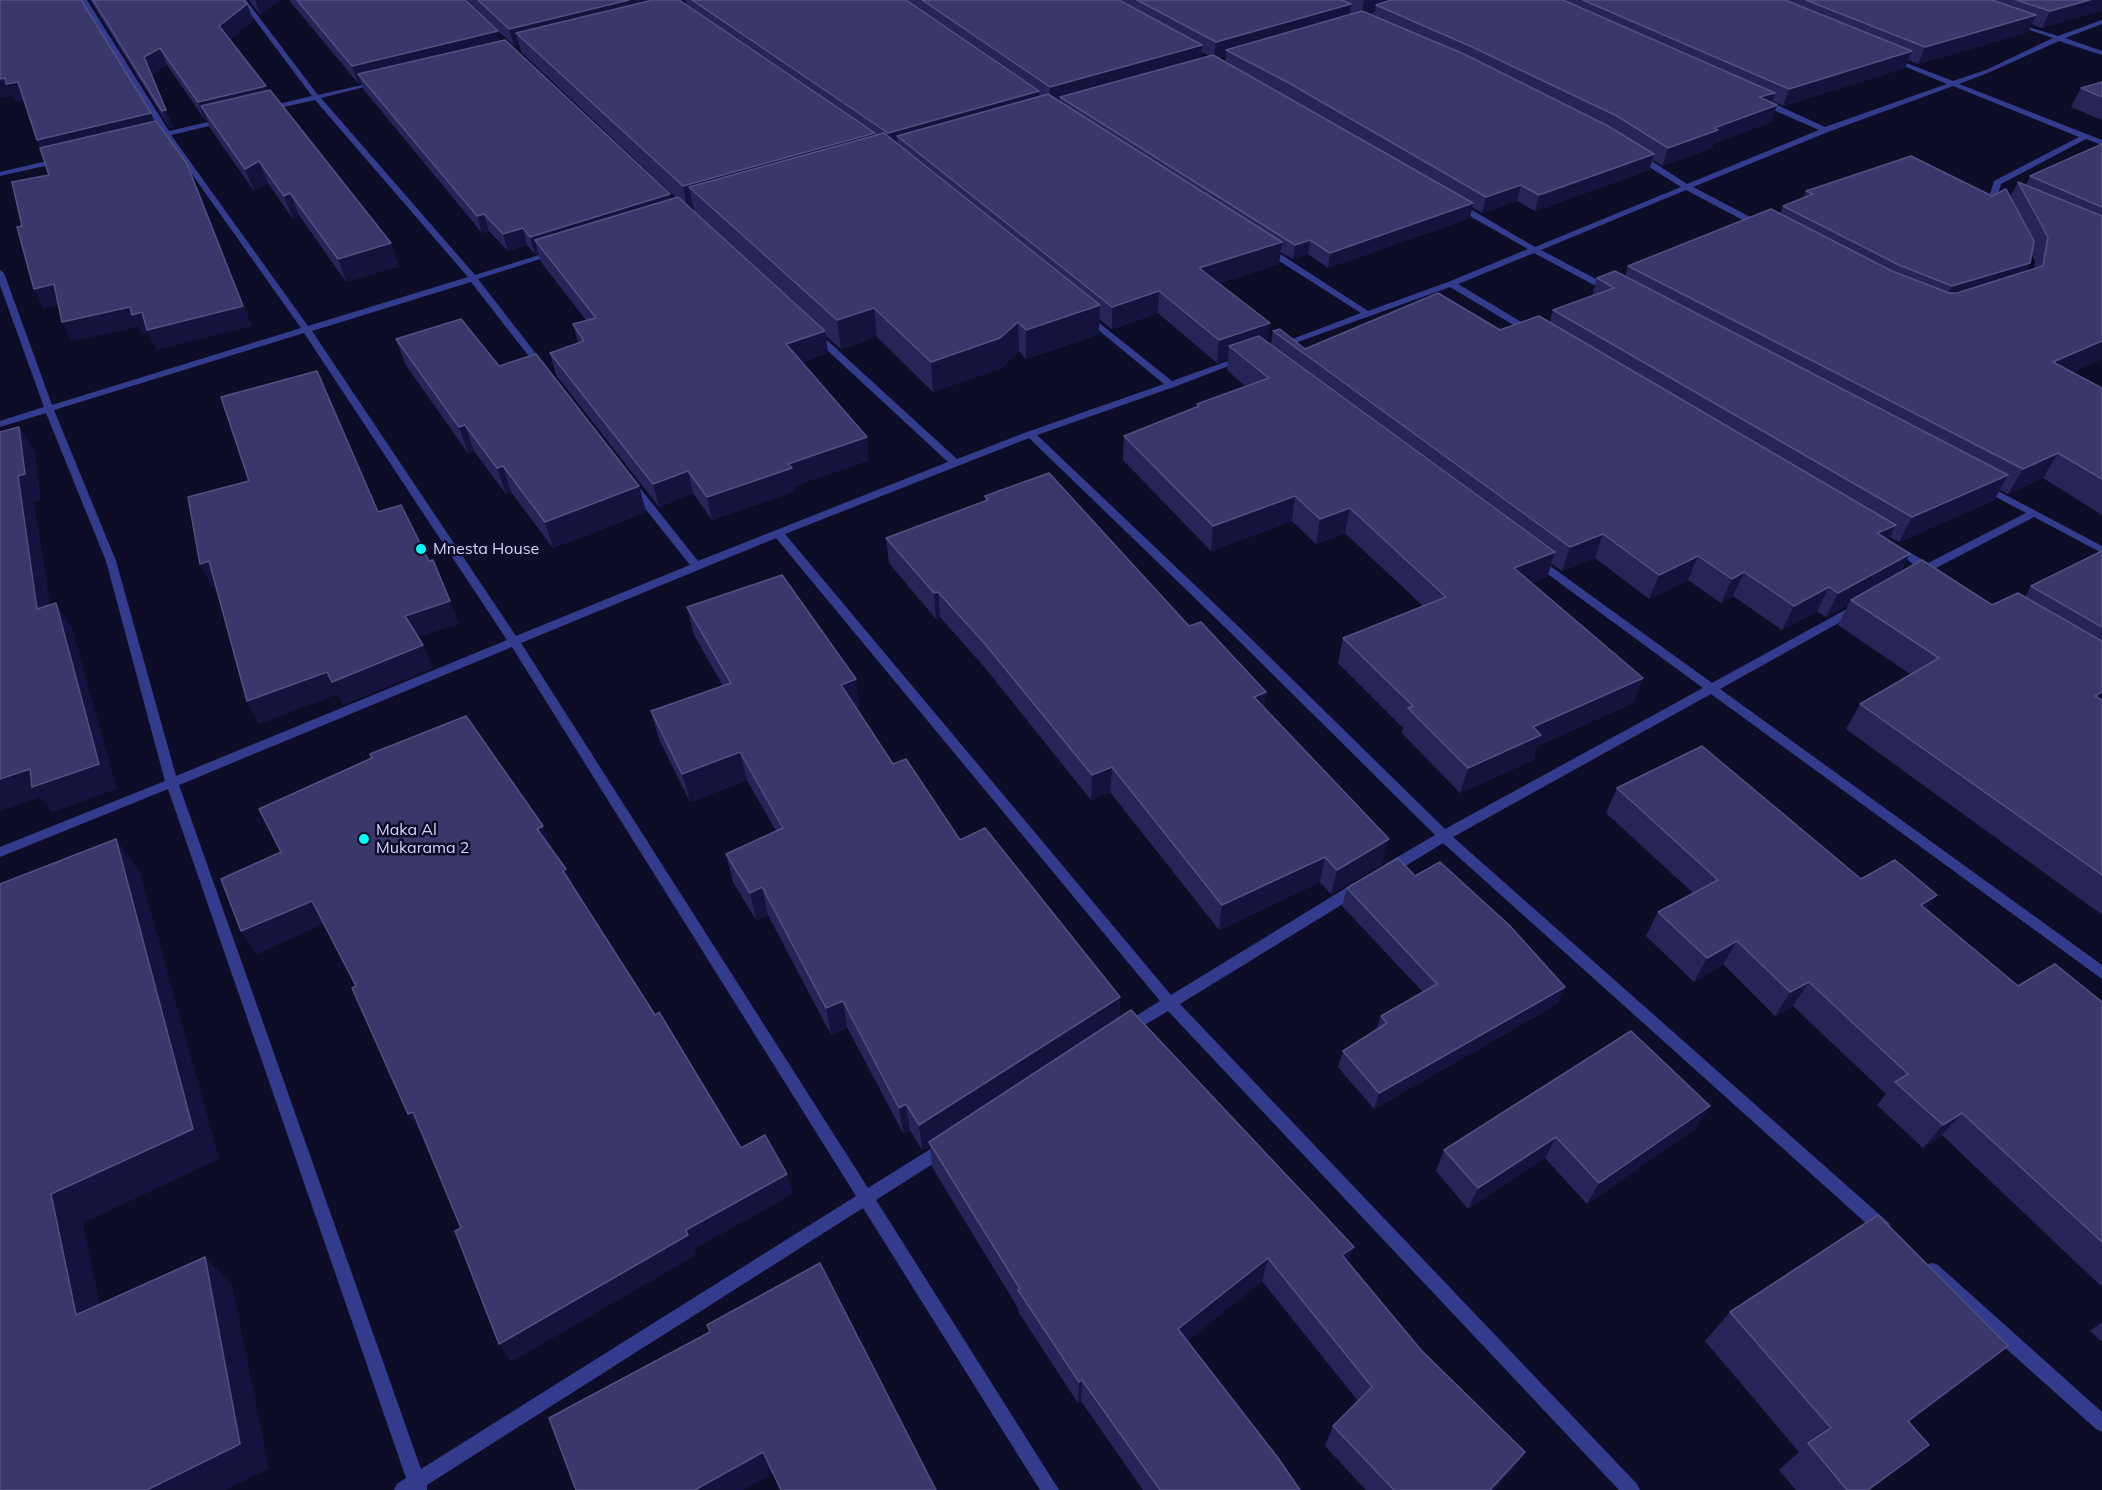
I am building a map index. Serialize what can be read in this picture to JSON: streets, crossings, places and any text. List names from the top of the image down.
{
  "places": ["Mnesta House", "Maka Al Mukarama 2"]
}
